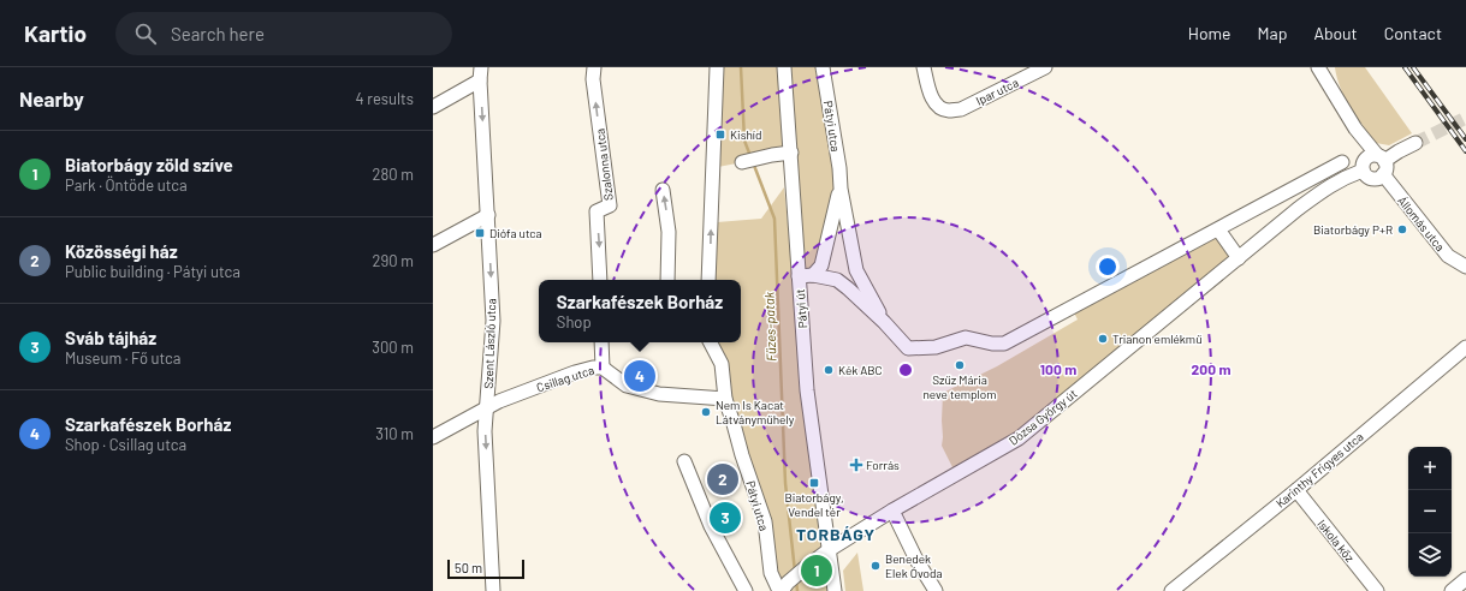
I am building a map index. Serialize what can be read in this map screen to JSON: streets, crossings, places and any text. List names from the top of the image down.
{
  "streets": {
    "street": [
      "Ipar utca",
      "Pátyi utca",
      "Szalonna utca",
      "Állomás utca",
      "Pátyi út",
      "Szent László utca",
      "Csillag utca",
      "Dózsa György út",
      "Karinthy Frigyes utca",
      "Iskola köz"
    ]
  },
  "crossings": [
    ["Pátyi utca", "Csillag utca"],
    ["Pátyi utca", "Dózsa György út"],
    ["Állomás utca", "Dózsa György út"],
    ["Pátyi út", "Dózsa György út"],
    ["Szent László utca", "Csillag utca"],
    ["Karinthy Frigyes utca", "Iskola köz"]
  ],
  "one_way": ["Szent László utca"],
  "districts": ["TORBÁGY"],
  "water": ["Füzes-patak"],
  "places": {
    "transit": ["Kishíd", "Diófa utca", "Biatorbágy, Vendel tér"],
    "other": [
      "Biatorbágy P+R",
      "Trianon emlékmű",
      "Szűz Mária neve templom",
      "Kék ABC",
      "Nem Is Kacat Látványműhely",
      "Benedek Elek Óvoda"
    ],
    "health": ["Forrás"]
  },
  "scale_bar": "50 m",
  "page": {
    "header": "Kartio",
    "search": "Search here",
    "nav": [
      "Home",
      "Map",
      "About",
      "Contact"
    ],
    "heading": ["Nearby", "4 results"],
    "list": [
      {
        "mark": "1",
        "name": "Biatorbágy zöld szíve",
        "note": "Park · Öntöde utca",
        "value": "280 m"
      },
      {
        "mark": "2",
        "name": "Közösségi ház",
        "note": "Public building · Pátyi utca",
        "value": "290 m"
      },
      {
        "mark": "3",
        "name": "Sváb tájház",
        "note": "Museum · Fő utca",
        "value": "300 m"
      },
      {
        "mark": "4",
        "name": "Szarkafészek Borház",
        "note": "Shop · Csillag utca",
        "value": "310 m"
      }
    ],
    "popup": ["Szarkafészek Borház", "Shop"],
    "pins": [
      "4",
      "2",
      "3",
      "1"
    ],
    "map_buttons": ["+", "−"],
    "scale": "50 m"
  },
  "rings": ["100 m", "200 m"]
}
